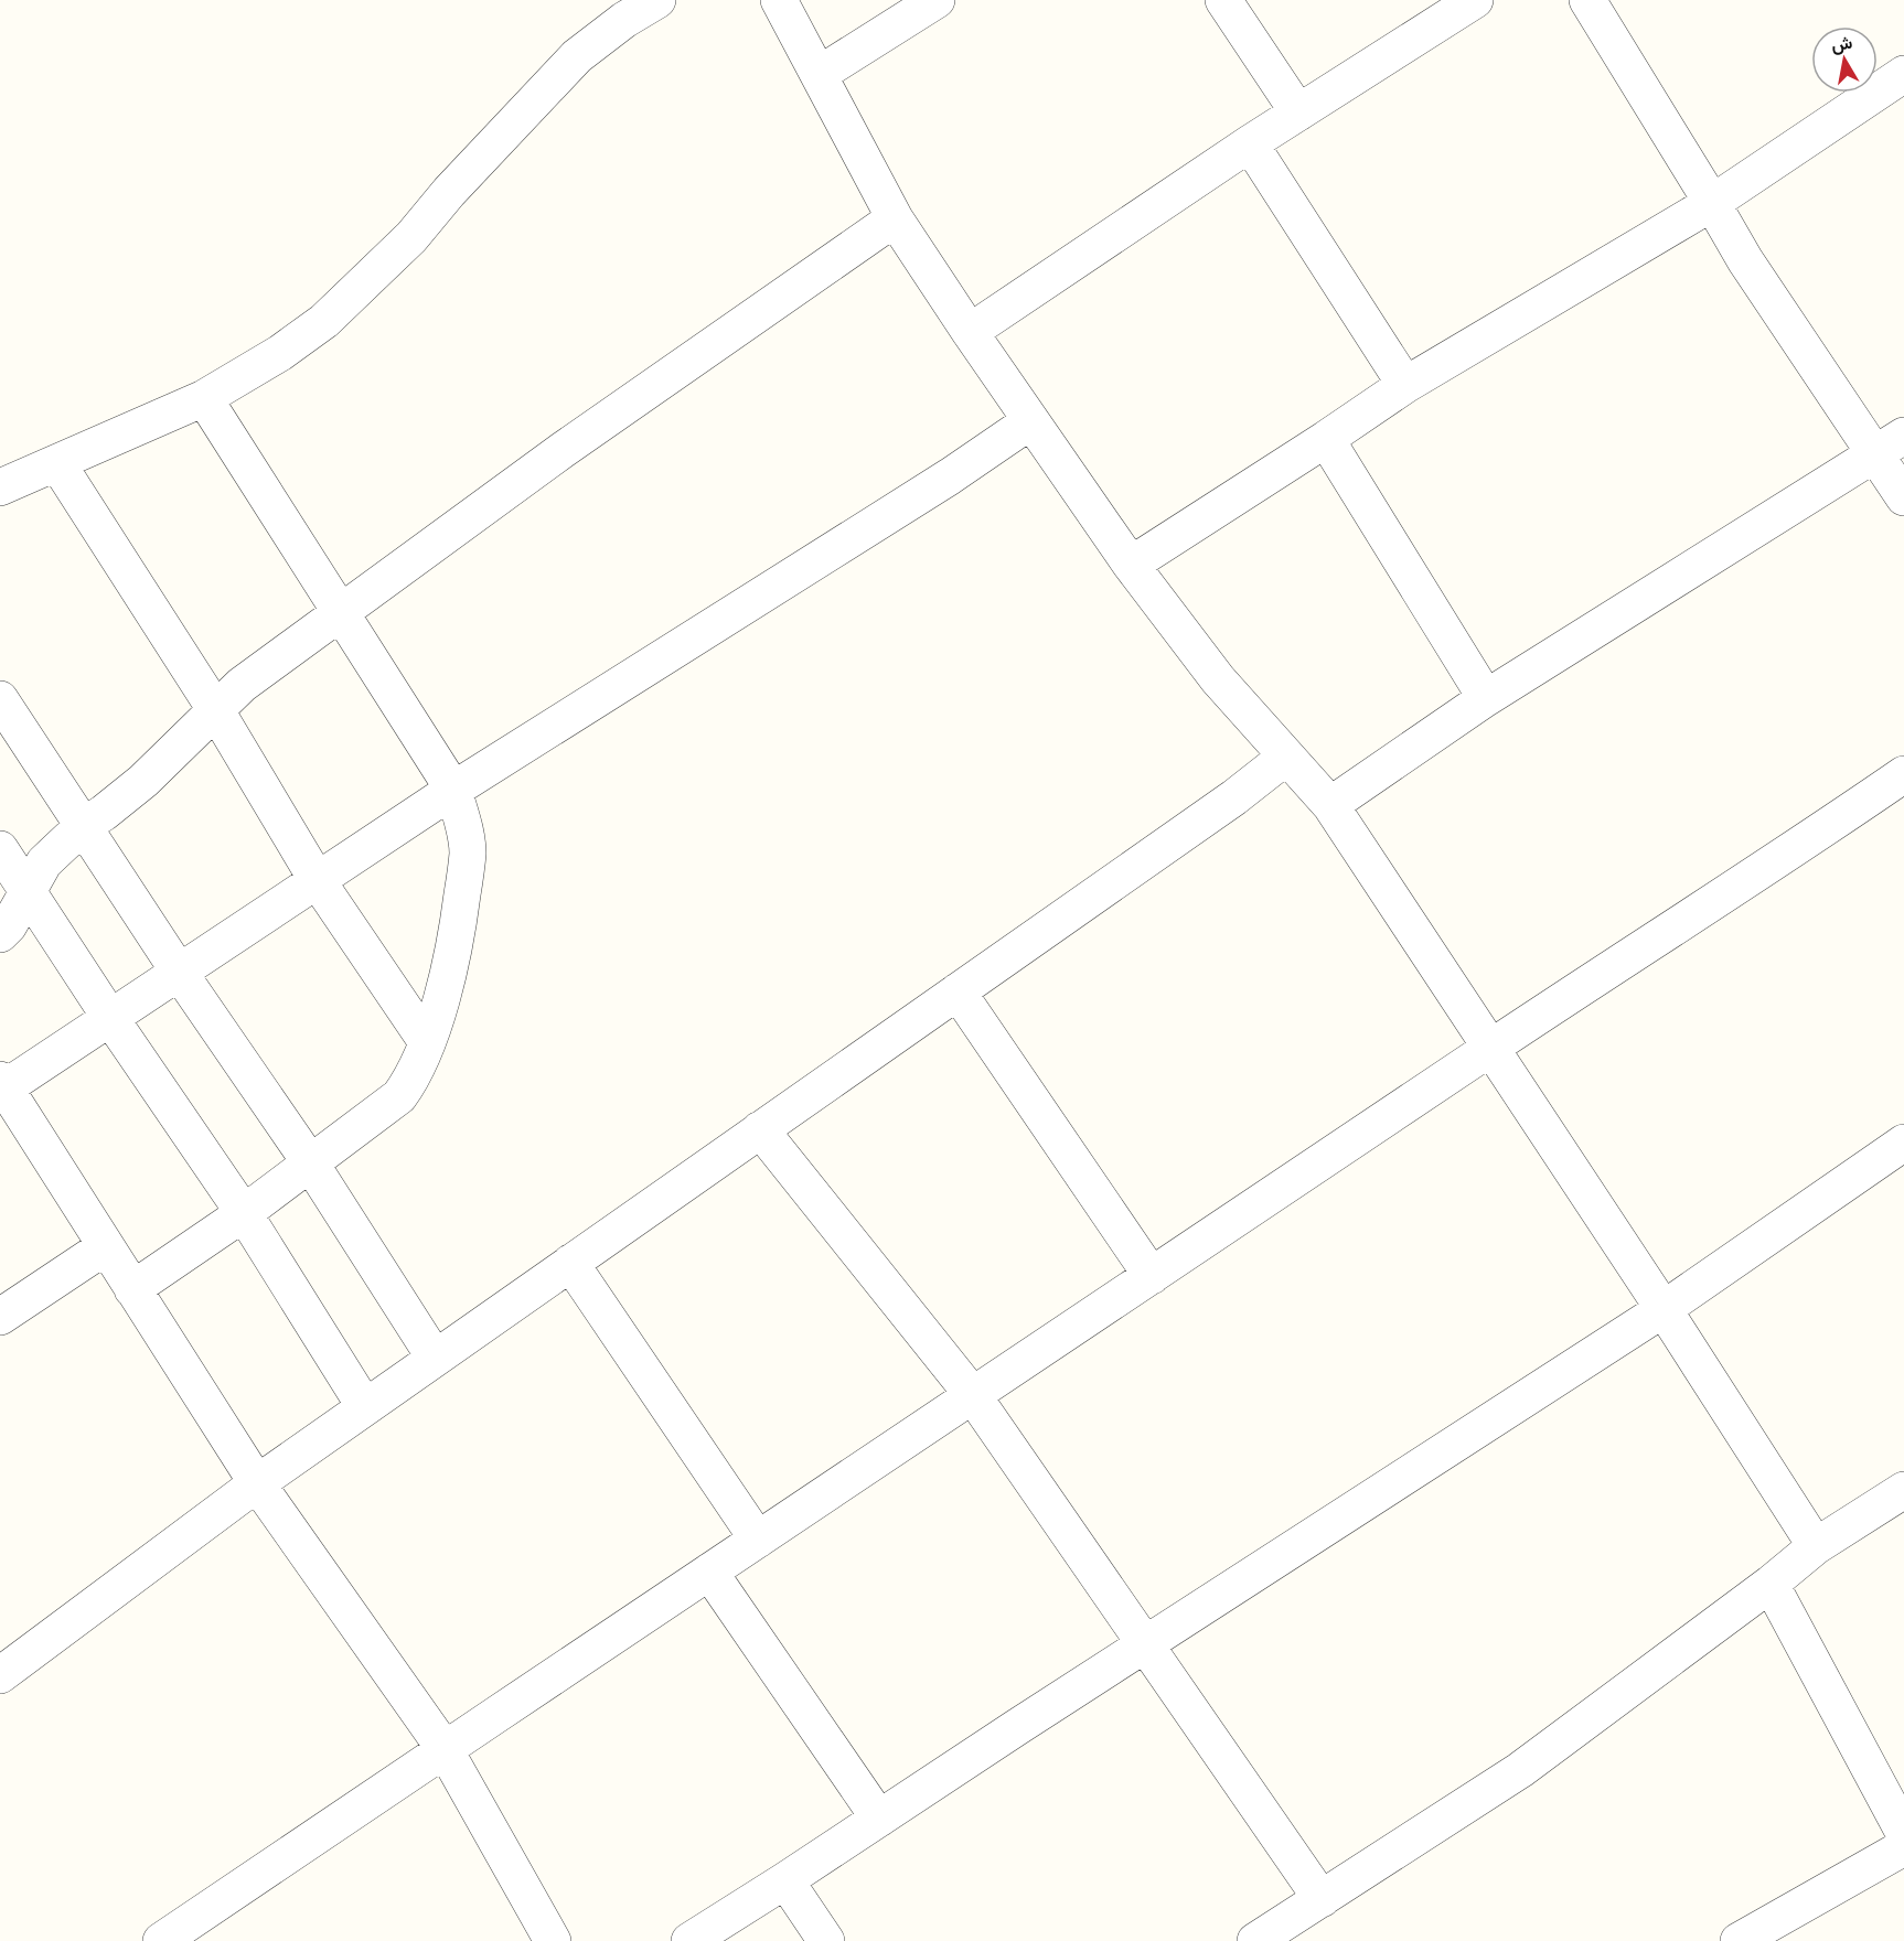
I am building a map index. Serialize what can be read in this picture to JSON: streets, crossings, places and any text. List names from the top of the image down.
{
  "north": "top"
}
